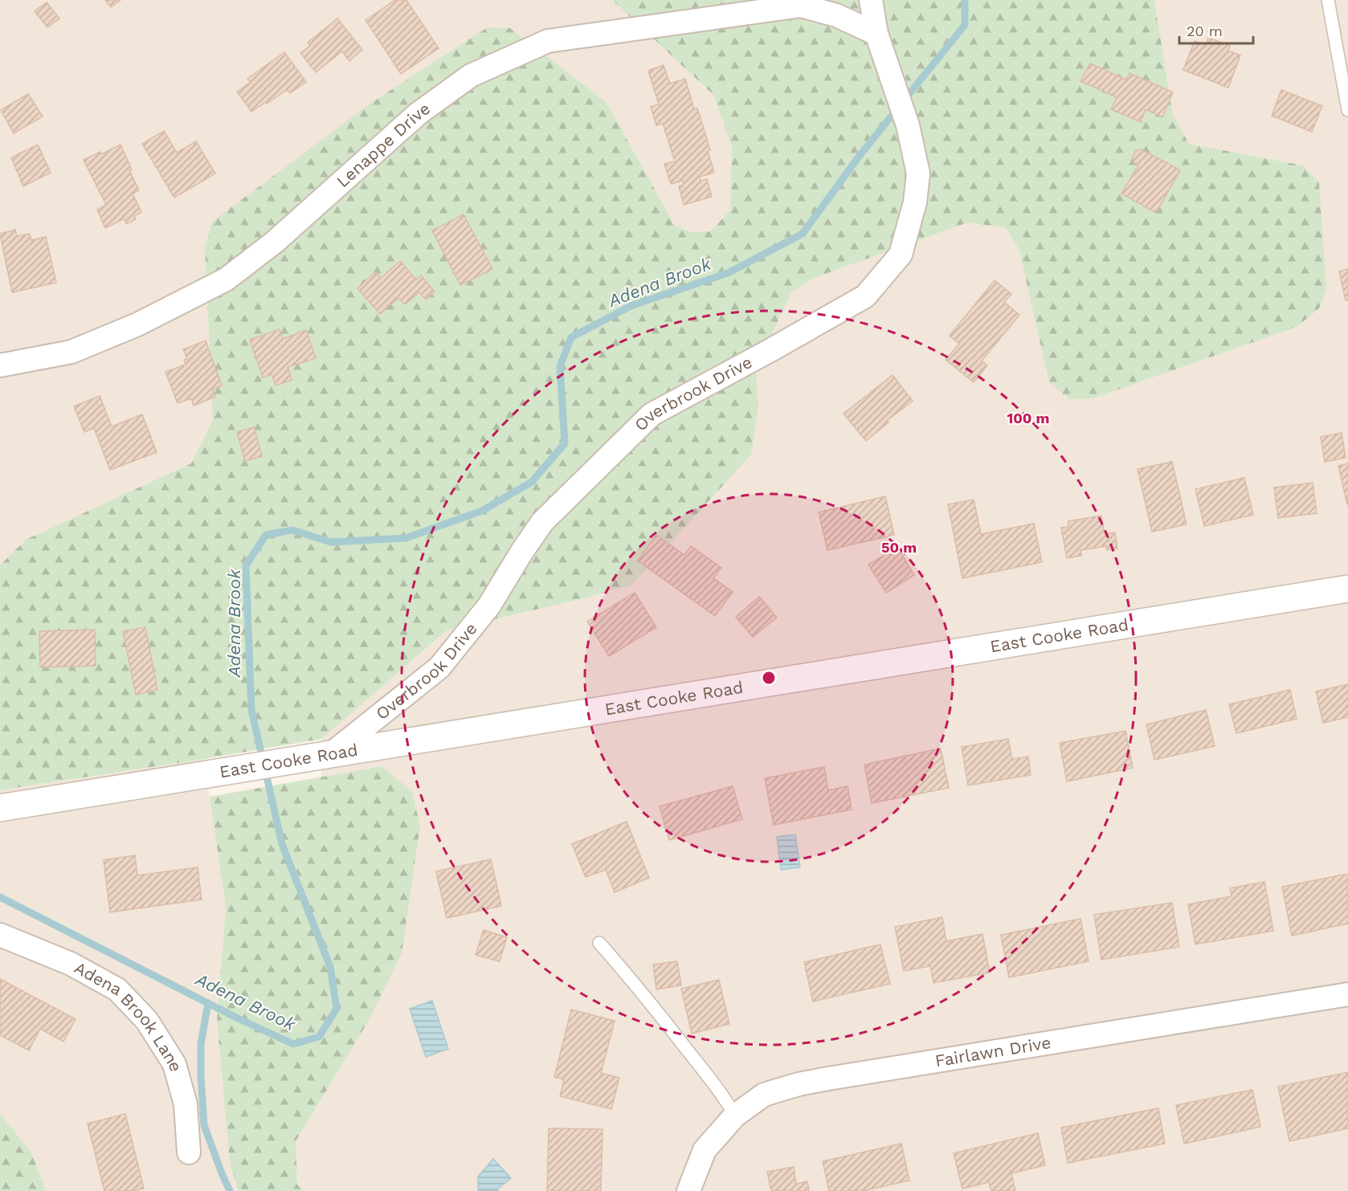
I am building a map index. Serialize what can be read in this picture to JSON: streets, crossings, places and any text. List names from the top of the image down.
{
  "streets": {
    "main road": ["East Cooke Road"],
    "street": [
      "Lenappe Drive",
      "Overbrook Drive",
      "Adena Brook Lane",
      "Fairlawn Drive"
    ]
  },
  "crossings": [
    ["Lenappe Drive", "Overbrook Drive"],
    ["Overbrook Drive", "East Cooke Road"]
  ],
  "water": ["Adena Brook"],
  "scale_bar": "20 m",
  "rings": ["100 m", "50 m"]
}
